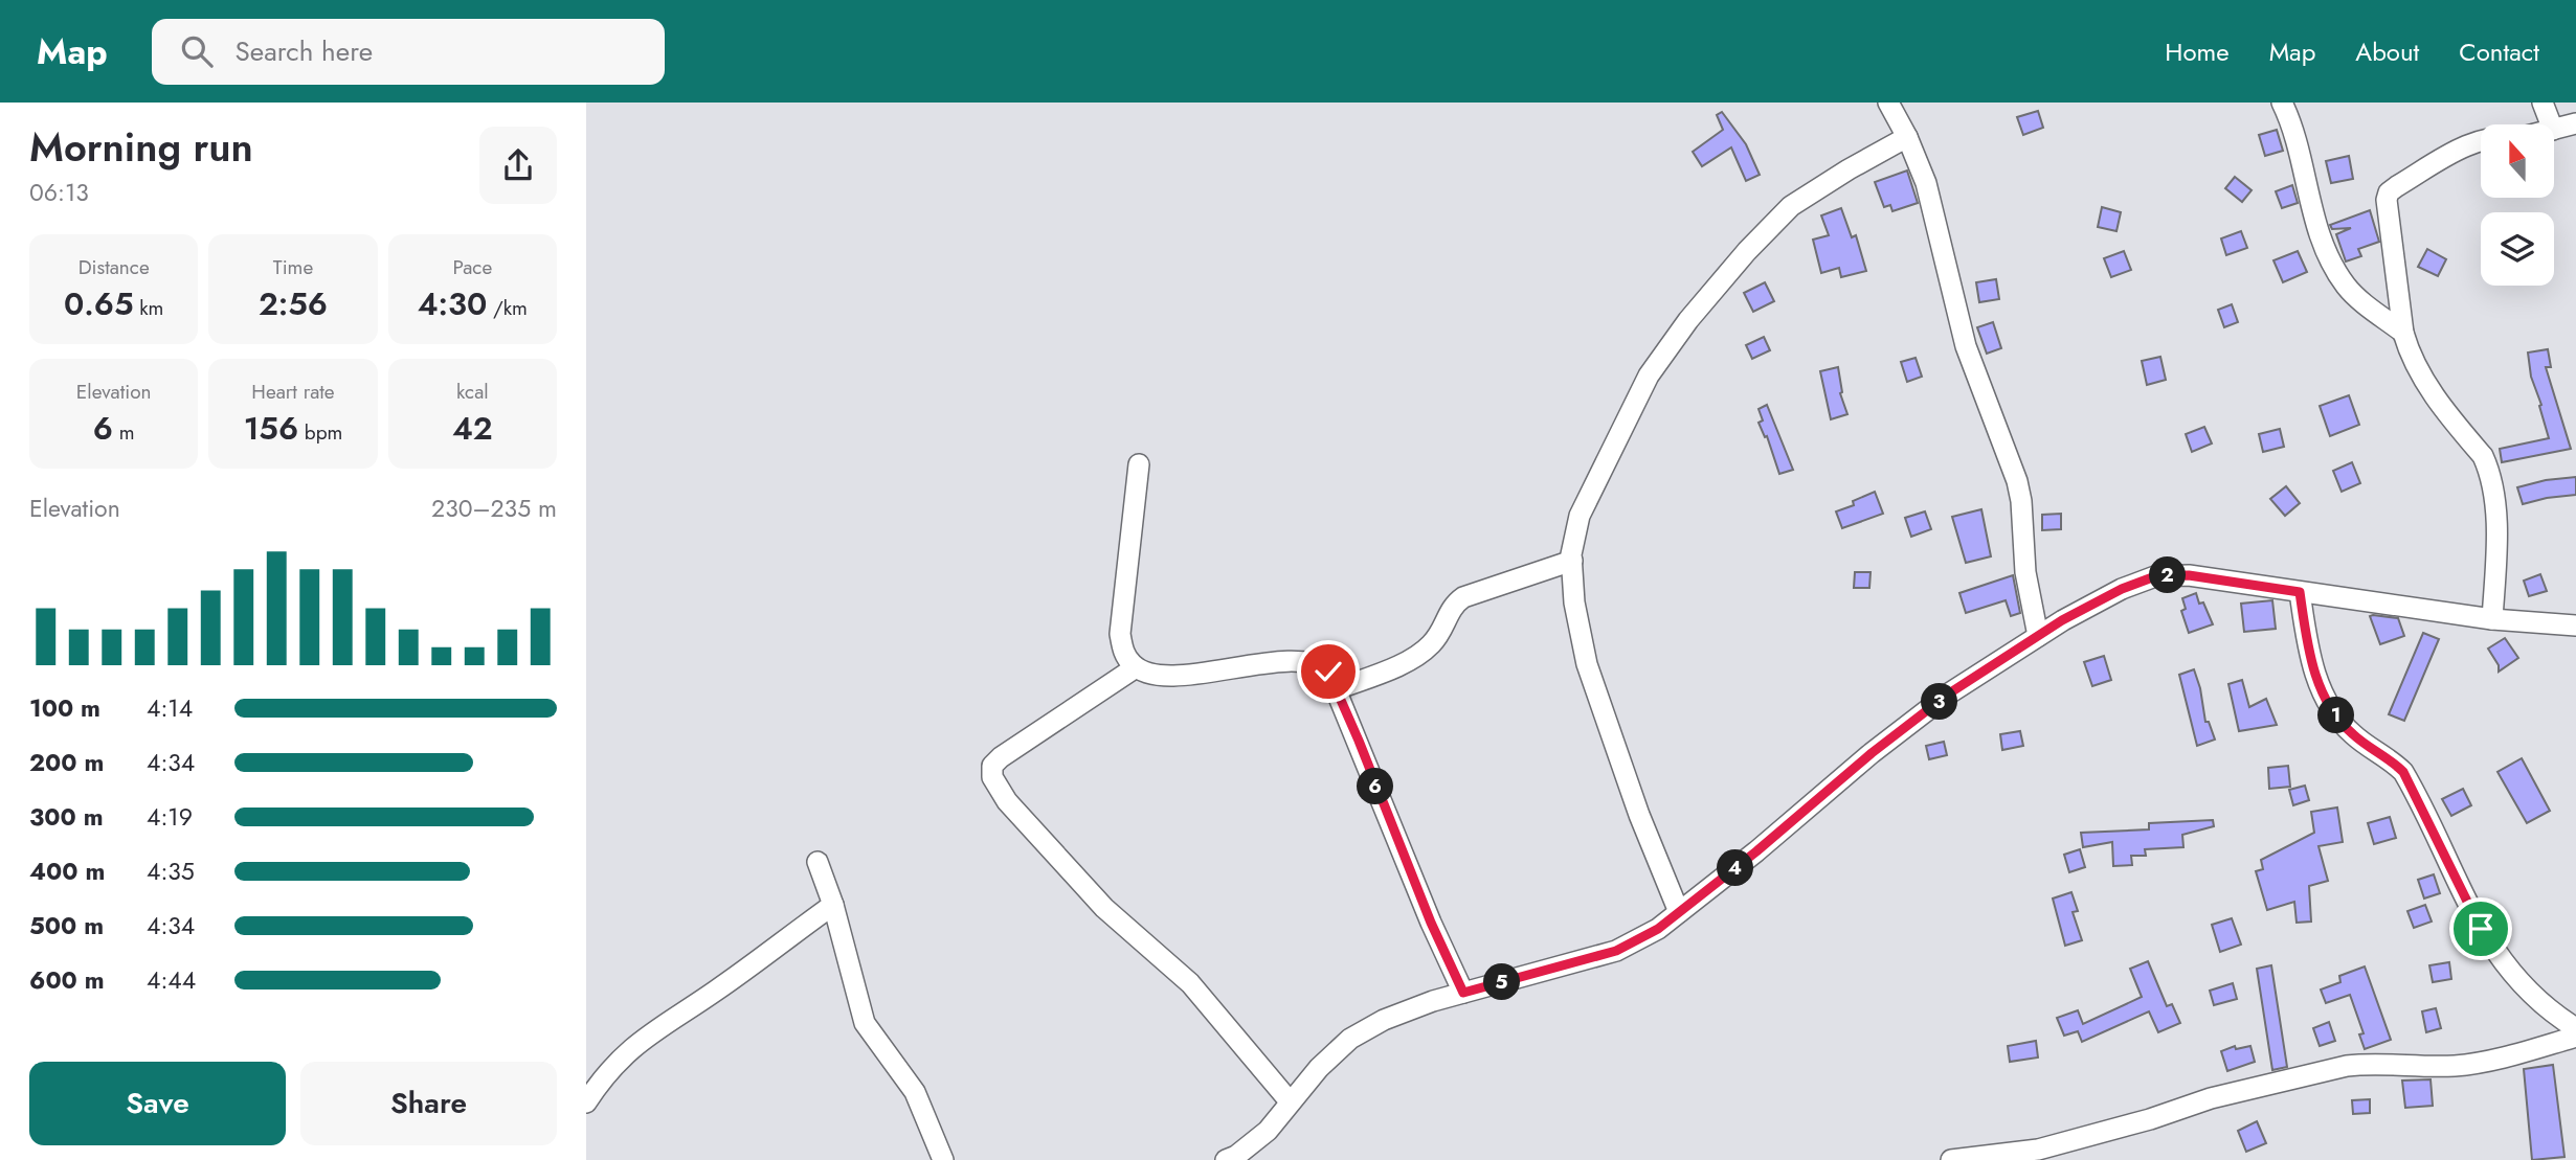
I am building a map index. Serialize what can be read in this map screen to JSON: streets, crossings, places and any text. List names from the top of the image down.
{
  "north": "top",
  "page": {
    "header": "Map",
    "search": "Search here",
    "nav": [
      "Home",
      "Map",
      "About",
      "Contact"
    ],
    "heading": ["Morning run", "06:13"],
    "stats": [
      ["Distance", "0.65 km"],
      ["Time", "2:56"],
      ["Pace", "4:30 /km"],
      ["Elevation", "6 m"],
      ["Heart rate", "156 bpm"],
      ["kcal", "42"]
    ],
    "chart": ["Elevation", "230–235 m"],
    "pins": [
      "2",
      "3",
      "1",
      "6",
      "4",
      "5"
    ],
    "list": [
      {
        "name": "100 m",
        "note": "4:14"
      },
      {
        "name": "200 m",
        "note": "4:34"
      },
      {
        "name": "300 m",
        "note": "4:19"
      },
      {
        "name": "400 m",
        "note": "4:35"
      },
      {
        "name": "500 m",
        "note": "4:34"
      },
      {
        "name": "600 m",
        "note": "4:44"
      }
    ],
    "buttons": ["Save", "Share"]
  }
}
